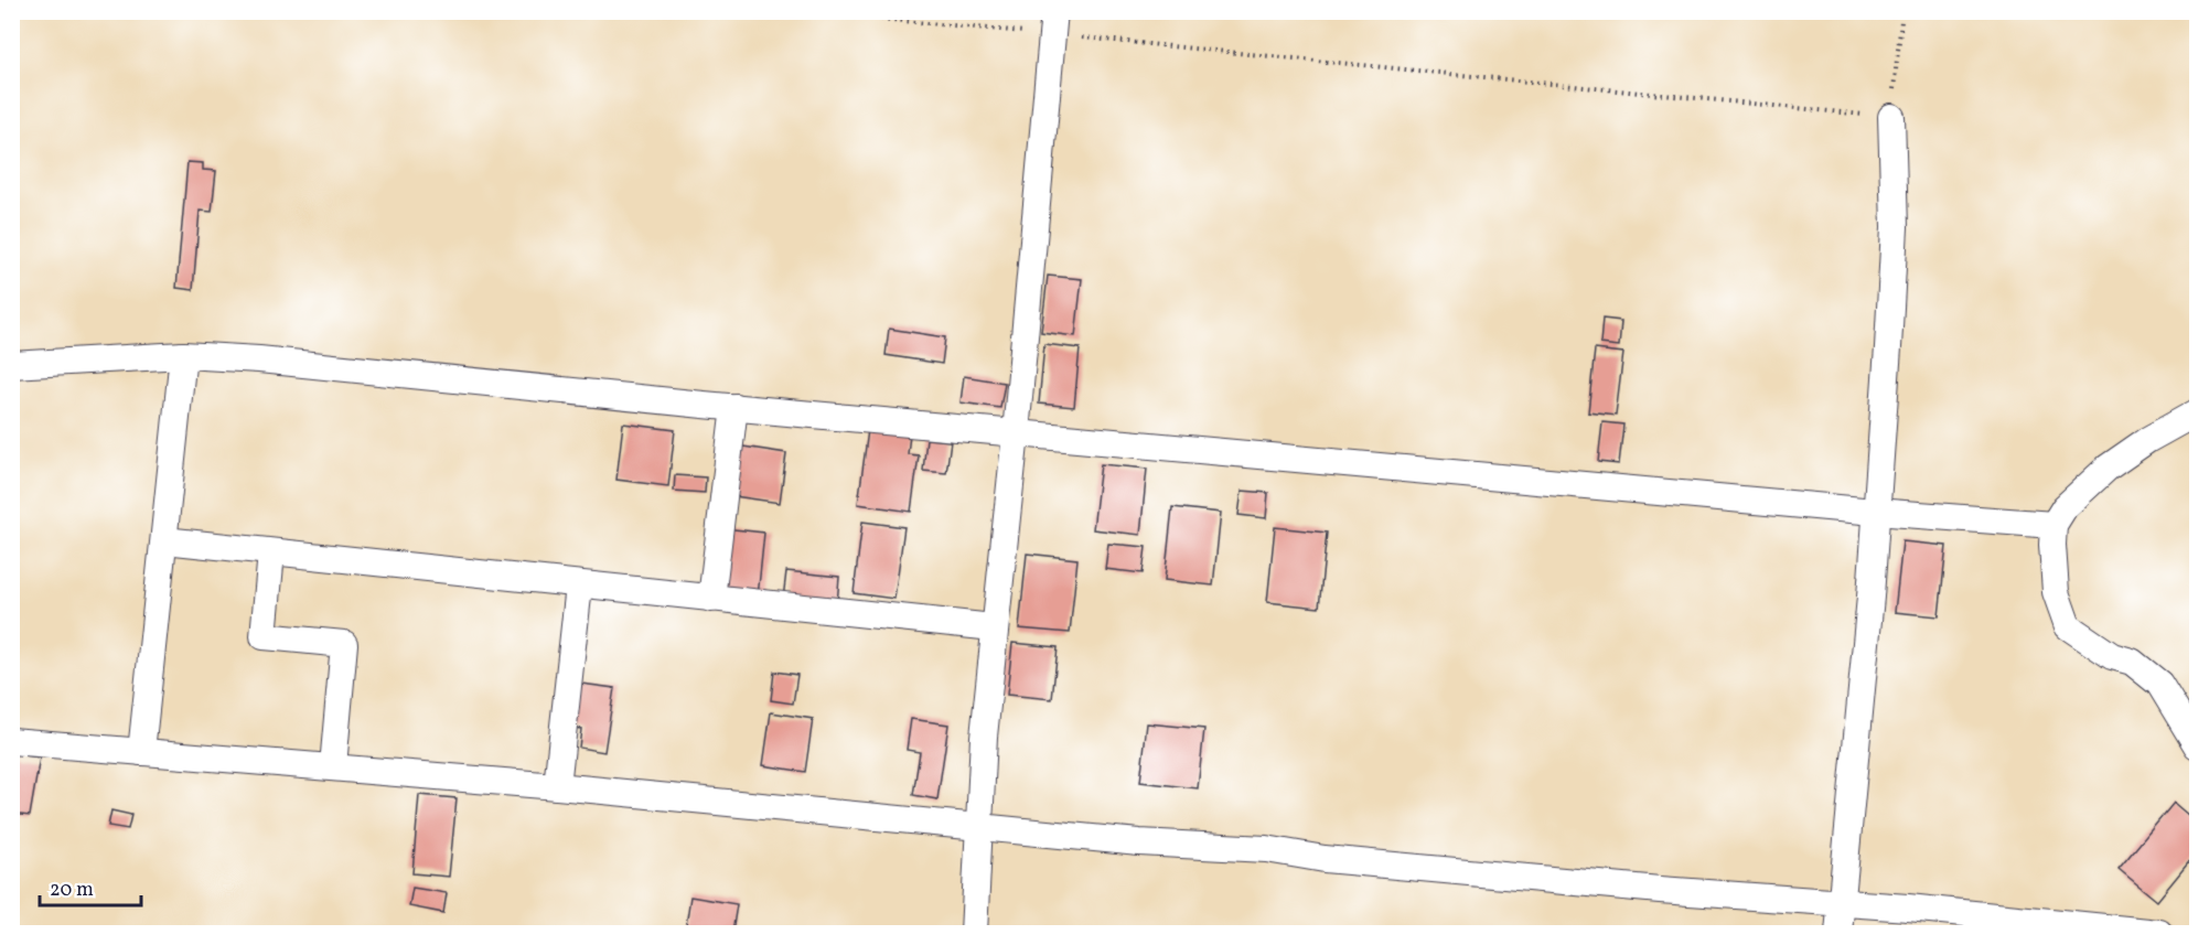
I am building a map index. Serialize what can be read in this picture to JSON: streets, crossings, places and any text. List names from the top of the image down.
{
  "scale_bar": "20 m"
}
